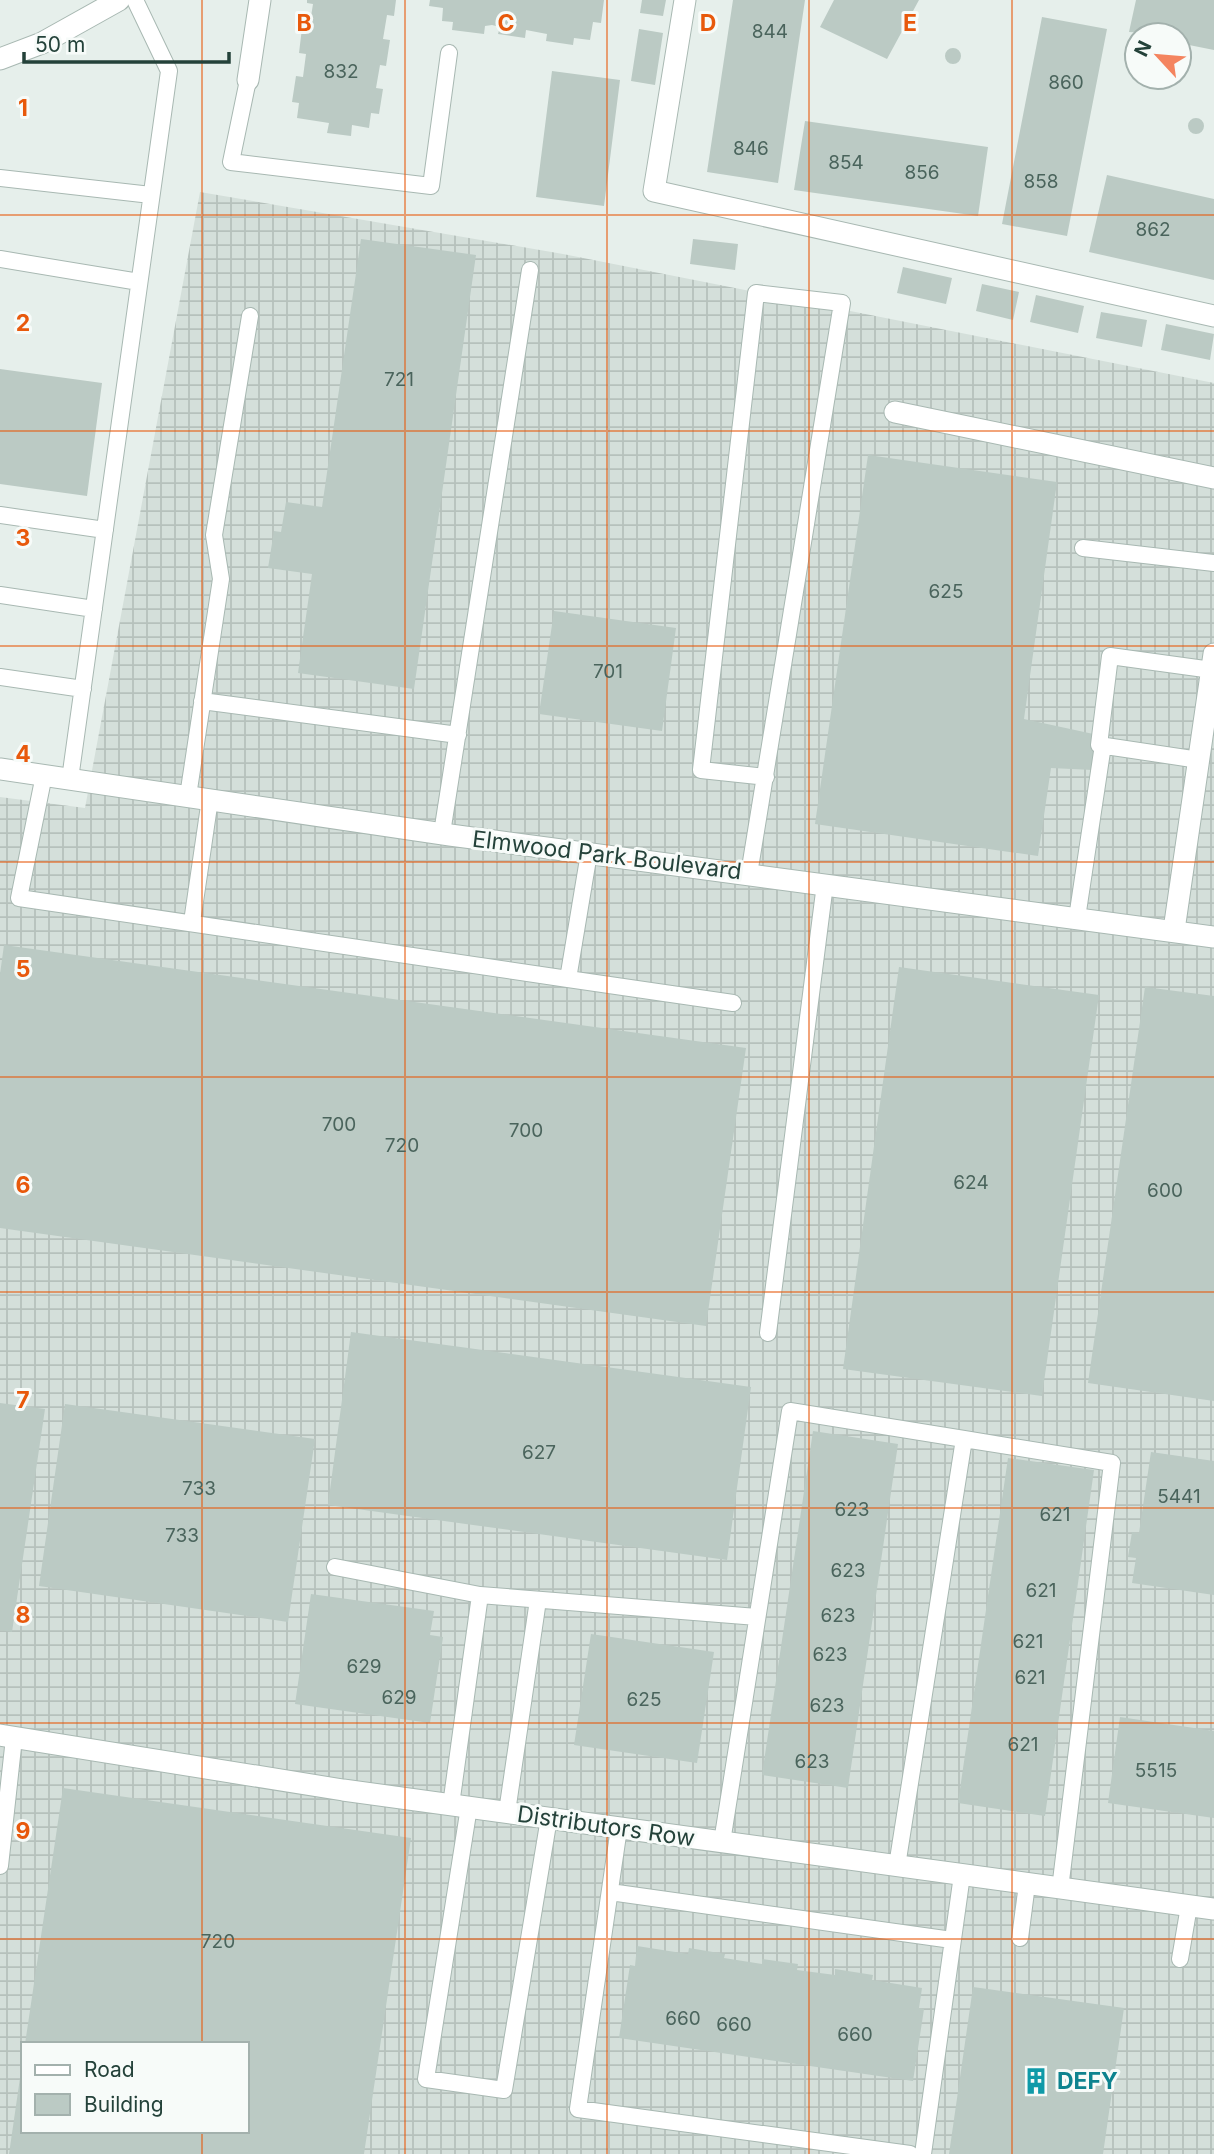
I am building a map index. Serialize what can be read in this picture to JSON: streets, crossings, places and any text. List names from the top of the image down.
{
  "streets": {
    "street": ["Elmwood Park Boulevard", "Distributors Row"]
  },
  "places": {
    "building": ["DEFY"]
  },
  "house_numbers": [
    "844",
    "832",
    "860",
    "846",
    "854",
    "856",
    "858",
    "862",
    "721",
    "625",
    "701",
    "700",
    "700",
    "720",
    "624",
    "600",
    "627",
    "733",
    "5441",
    "623",
    "621",
    "733",
    "623",
    "621",
    "623",
    "621",
    "623",
    "629",
    "621",
    "629",
    "625",
    "623",
    "621",
    "623",
    "5515",
    "720",
    "660",
    "660",
    "660"
  ],
  "legend": ["Road", "Building"],
  "scale_bar": "50 m",
  "north": "top left",
  "grid": {
    "columns": [
      "B",
      "C",
      "D",
      "E"
    ],
    "rows": [
      "1",
      "2",
      "3",
      "4",
      "5",
      "6",
      "7",
      "8",
      "9"
    ]
  }
}
